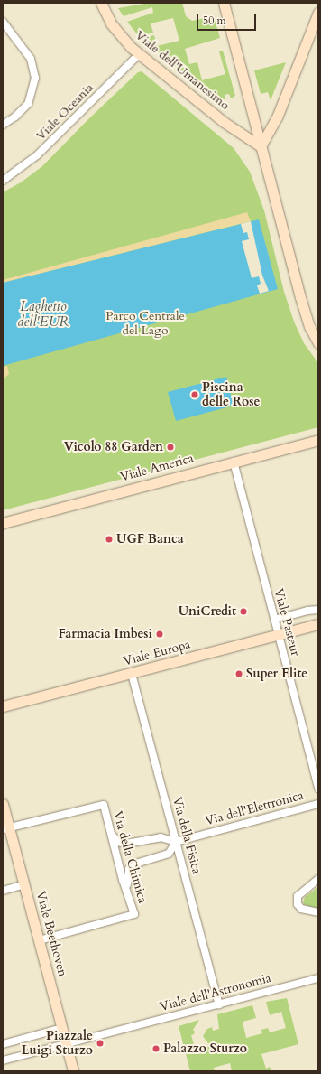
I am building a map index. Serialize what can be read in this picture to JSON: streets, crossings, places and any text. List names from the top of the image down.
{
  "streets": {
    "street": [
      "Viale dell'Umanesimo",
      "Viale Oceania",
      "Viale America",
      "Viale Pasteur",
      "Viale Europa",
      "Via dell'Elettronica",
      "Via della Fisica",
      "Via della Chimica",
      "Viale Beethoven",
      "Viale dell'Astronomia"
    ]
  },
  "crossings": [
    ["Viale dell'Umanesimo", "Viale Oceania"],
    ["Viale America", "Viale Pasteur"],
    ["Viale Pasteur", "Viale Europa"],
    ["Viale Europa", "Via della Fisica"],
    ["Via dell'Elettronica", "Via della Fisica"],
    ["Via della Fisica", "Viale dell'Astronomia"],
    ["Via della Chimica", "Viale Beethoven"],
    ["Viale Beethoven", "Viale dell'Astronomia"]
  ],
  "water": ["Laghetto dell'EUR"],
  "parks": ["Parco Centrale del Lago"],
  "places": [
    "Piscina delle Rose",
    "Vicolo 88 Garden",
    "UGF Banca",
    "UniCredit",
    "Farmacia Imbesi",
    "Super Elite",
    "Piazzale Luigi Sturzo",
    "Palazzo Sturzo"
  ],
  "scale_bar": "50 m"
}
